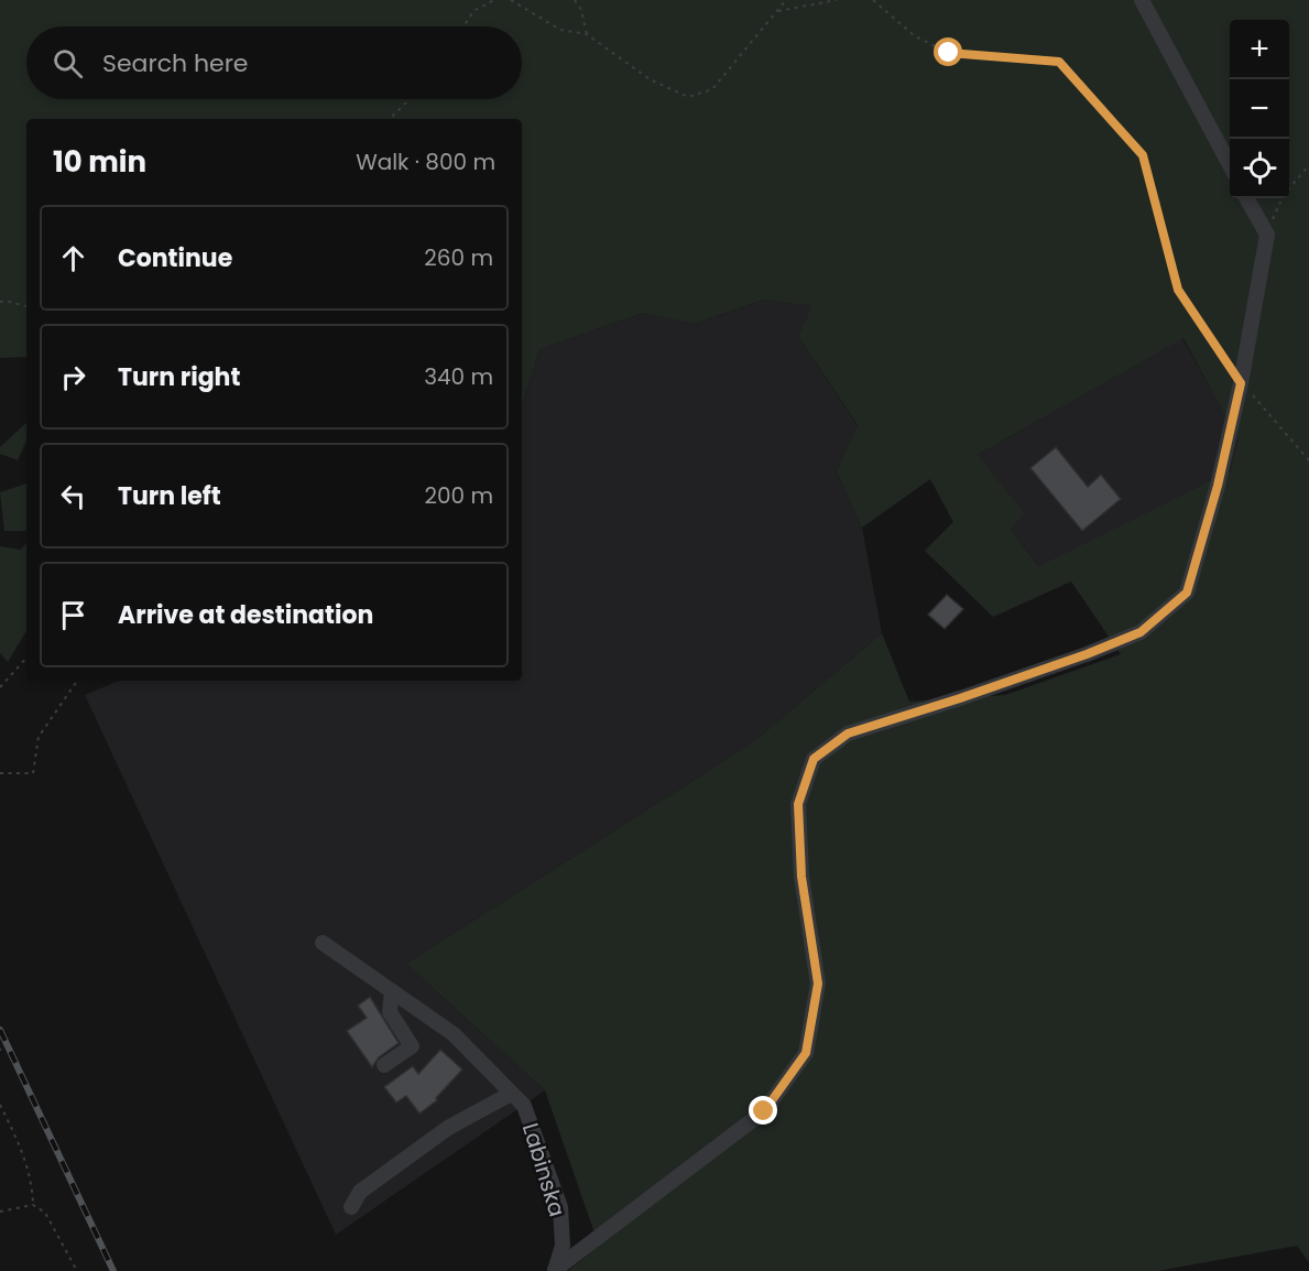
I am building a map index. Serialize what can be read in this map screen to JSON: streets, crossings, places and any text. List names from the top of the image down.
{
  "streets": {
    "street": ["Labinska"]
  },
  "page": {
    "map_buttons": ["+", "−"],
    "search": "Search here",
    "heading": ["10 min", "Walk · 800 m"],
    "list": [
      ["Continue", "260 m"],
      ["Turn right", "340 m"],
      ["Turn left", "200 m"],
      "Arrive at destination"
    ]
  }
}
